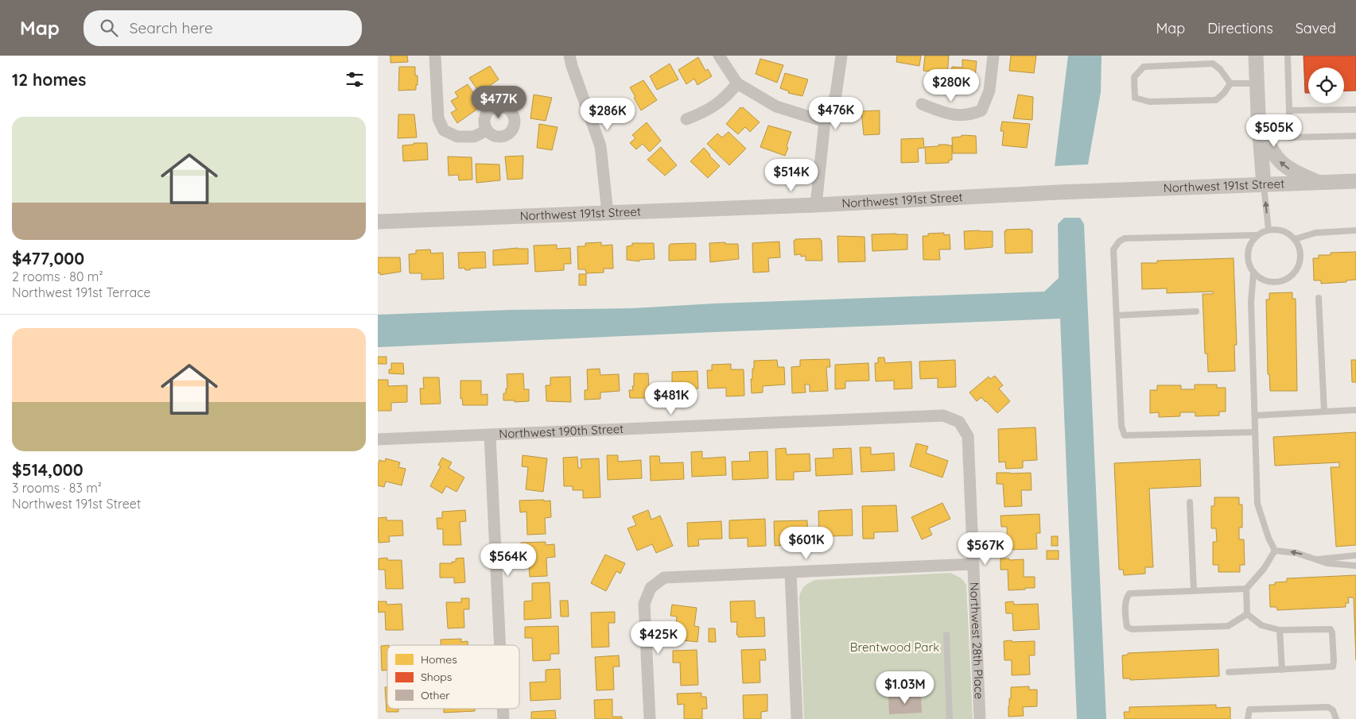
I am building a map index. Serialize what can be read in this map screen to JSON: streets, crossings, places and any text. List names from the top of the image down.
{
  "streets": {
    "street": ["Northwest 191st Street", "Northwest 190th Street", "Northwest 28th Place"]
  },
  "crossings": [
    ["Northwest 190th Street", "Northwest 28th Place"]
  ],
  "parks": ["Brentwood Park"],
  "legend": ["Homes", "Shops", "Other"],
  "page": {
    "header": "Map",
    "search": "Search here",
    "nav": ["Map", "Directions", "Saved"],
    "heading": "12 homes",
    "price": [
      "$280K",
      "$477K",
      "$476K",
      "$286K",
      "$505K",
      "$514K",
      "$481K",
      "$601K",
      "$567K",
      "$564K",
      "$425K",
      "$1.03M"
    ],
    "list": [
      {
        "name": "$477,000",
        "note": "2 rooms · 80 m² · Northwest 191st Terrace"
      },
      {
        "name": "$514,000",
        "note": "3 rooms · 83 m² · Northwest 191st Street"
      }
    ]
  }
}
